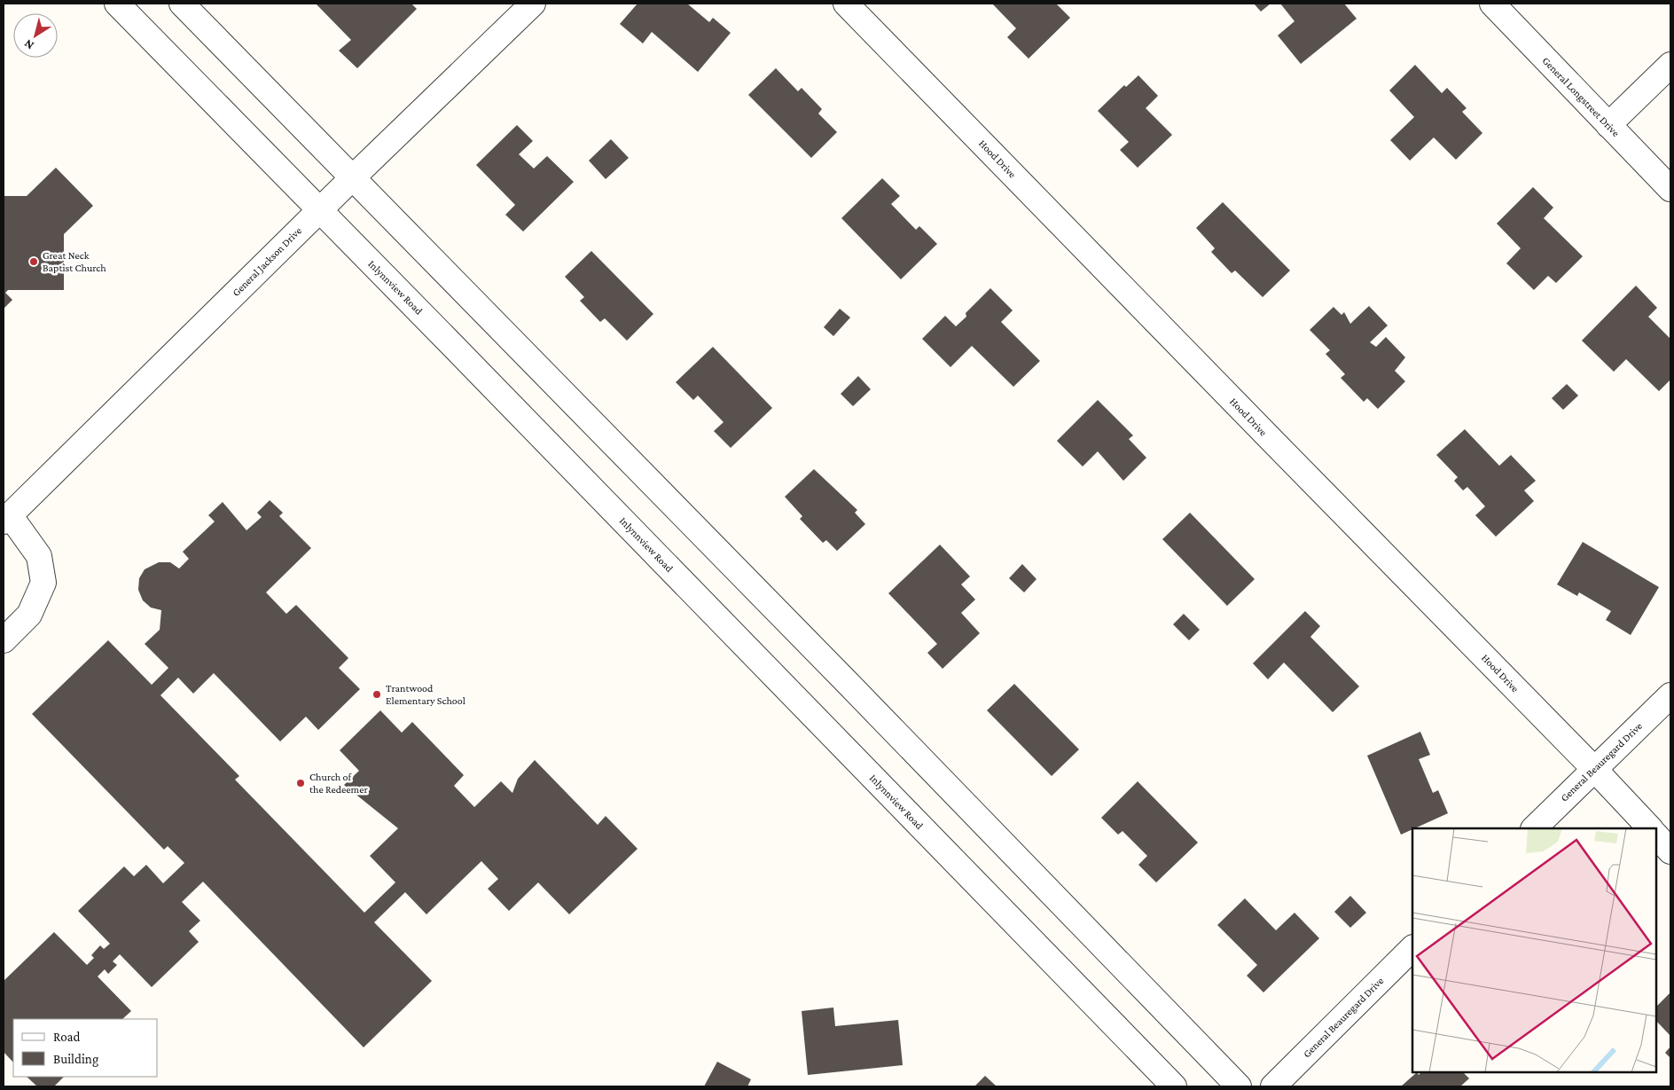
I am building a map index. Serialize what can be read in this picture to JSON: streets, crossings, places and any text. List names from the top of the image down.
{
  "streets": {
    "street": [
      "General Longstreet Drive",
      "Hood Drive",
      "General Jackson Drive",
      "Inlynnview Road",
      "General Beauregard Drive"
    ]
  },
  "crossings": [
    ["Hood Drive", "General Beauregard Drive"],
    ["General Jackson Drive", "Inlynnview Road"]
  ],
  "places": ["Great Neck Baptist Church", "Trantwood Elementary School", "Church of the Redeemer"],
  "legend": ["Road", "Building"],
  "north": "bottom left"
}
